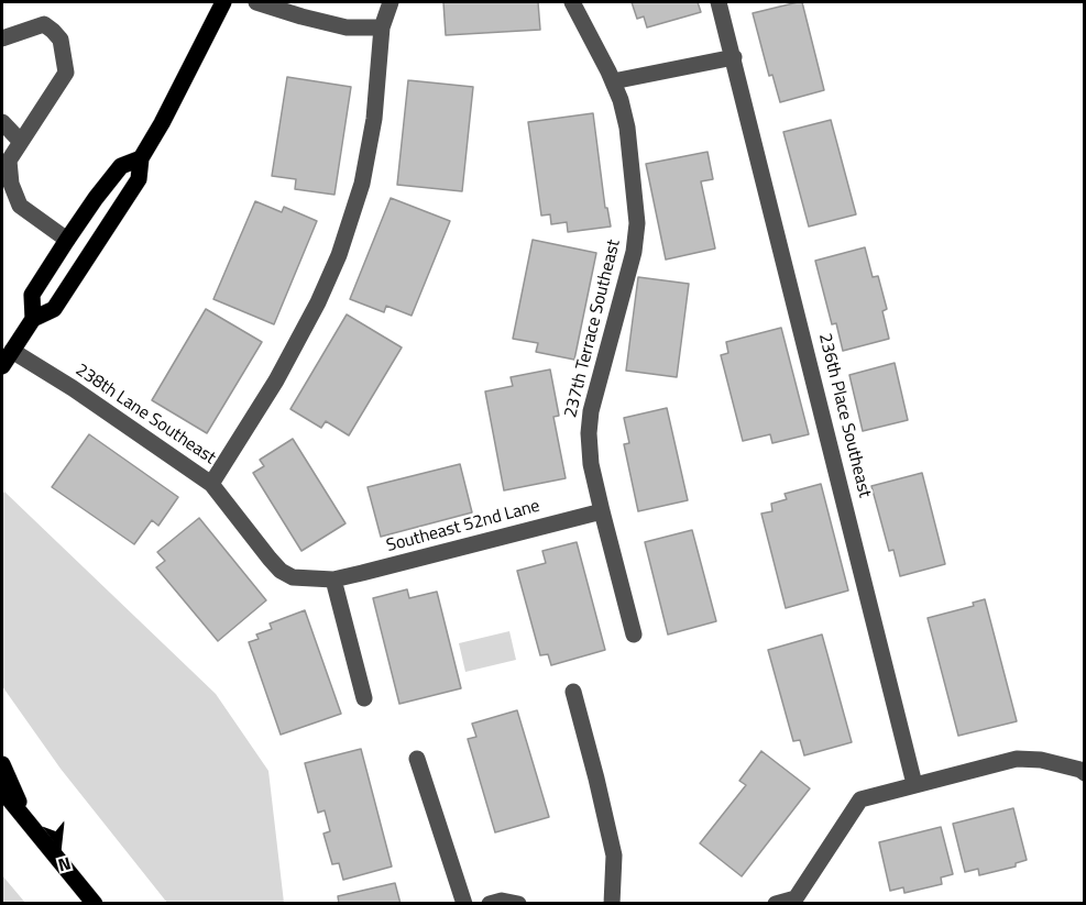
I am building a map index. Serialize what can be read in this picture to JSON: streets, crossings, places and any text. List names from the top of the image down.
{
  "streets": {
    "street": [
      "237th Terrace Southeast",
      "238th Lane Southeast",
      "236th Place Southeast",
      "Southeast 52nd Lane"
    ]
  },
  "crossings": [
    ["237th Terrace Southeast", "Southeast 52nd Lane"],
    ["238th Lane Southeast", "Southeast 52nd Lane"]
  ],
  "north": "bottom"
}
